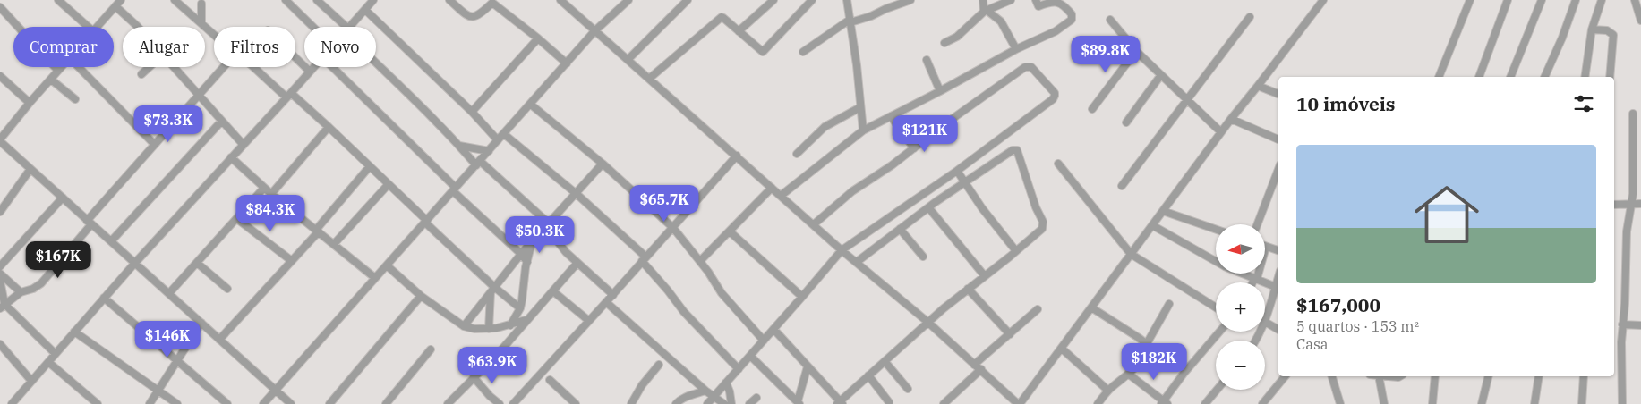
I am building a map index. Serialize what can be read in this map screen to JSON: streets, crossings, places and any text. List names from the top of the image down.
{
  "north": "left",
  "page": {
    "chip": [
      "Comprar",
      "Alugar",
      "Filtros",
      "Novo"
    ],
    "price": [
      "$89.8K",
      "$73.3K",
      "$121K",
      "$65.7K",
      "$84.3K",
      "$50.3K",
      "$167K",
      "$146K",
      "$182K",
      "$63.9K"
    ],
    "heading": "10 imóveis",
    "list": [
      {
        "name": "$167,000",
        "note": "5 quartos · 153 m² · Casa"
      }
    ],
    "map_buttons": ["+", "−"]
  }
}
